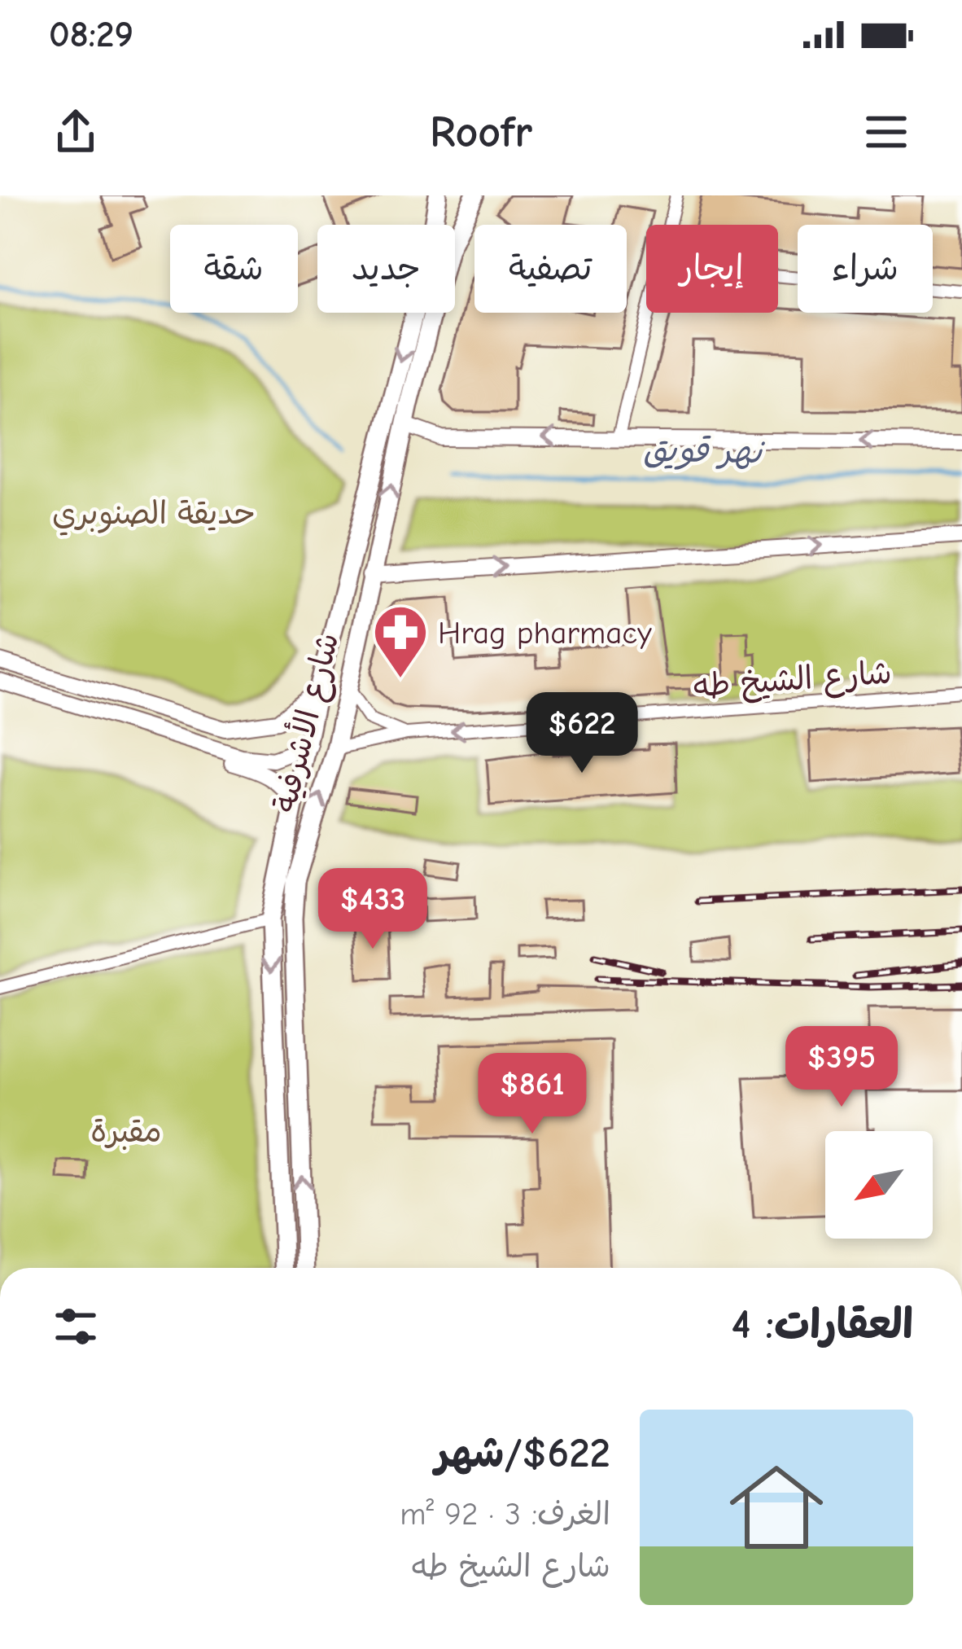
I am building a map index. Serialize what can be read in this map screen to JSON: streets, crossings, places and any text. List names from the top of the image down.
{
  "streets": {
    "main road": ["شارع الأشرفية"],
    "street": ["شارع الشيخ طه"]
  },
  "crossings": [
    ["شارع الشيخ طه", "شارع الأشرفية"]
  ],
  "one_way": ["شارع الشيخ طه"],
  "water": ["نهر قويق"],
  "parks": ["حديقة الصنوبري", "مقبرة"],
  "places": {
    "pharmacy": ["Hrag pharmacy"]
  },
  "north": "bottom left",
  "page": {
    "status": "08:29",
    "header": "Roofr",
    "chip": [
      "شراء",
      "إيجار",
      "تصفية",
      "جديد",
      "شقة"
    ],
    "price": [
      "$622",
      "$433",
      "$395",
      "$861"
    ],
    "heading": "العقارات: 4",
    "list": [
      {
        "name": "$622/شهر",
        "note": "الغرف: 3 · 92 m² · شارع الشيخ طه"
      }
    ]
  }
}
